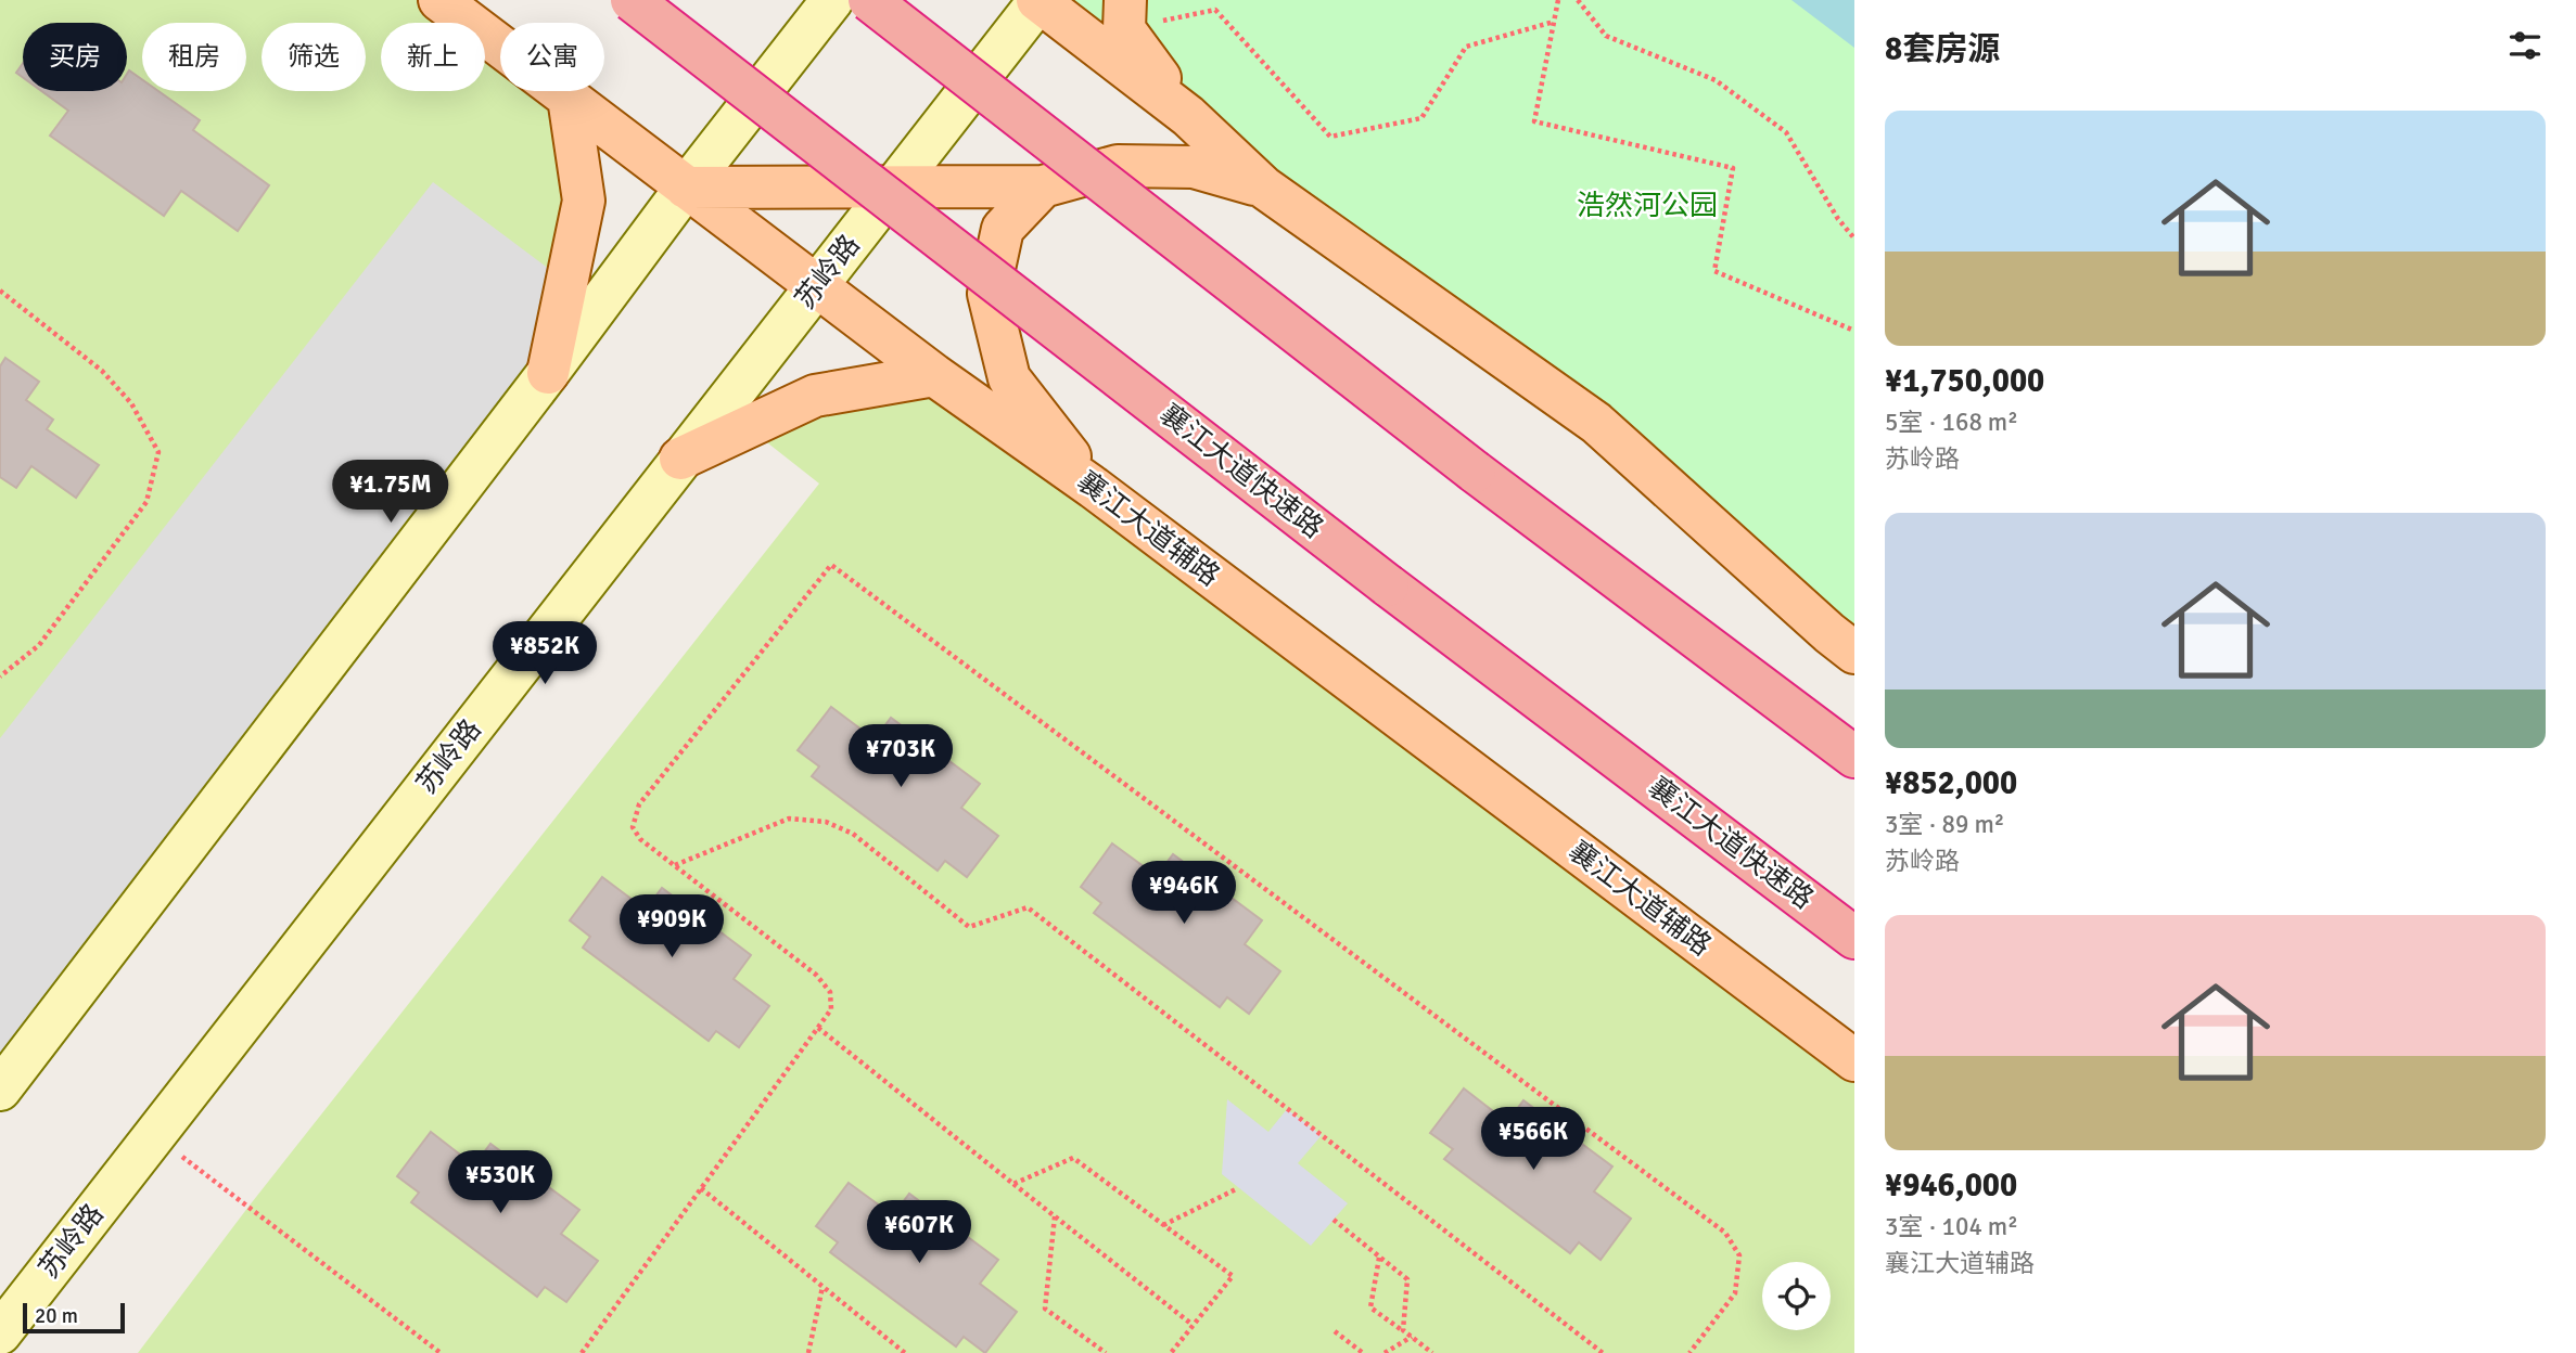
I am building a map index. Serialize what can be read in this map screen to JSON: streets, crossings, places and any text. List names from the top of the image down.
{
  "streets": {
    "highway": ["襄江大道快速路"],
    "main road": ["苏岭路", "襄江大道辅路"]
  },
  "crossings": [
    ["苏岭路", "襄江大道辅路"]
  ],
  "parks": ["浩然河公园"],
  "scale_bar": "20 m",
  "page": {
    "heading": "8套房源",
    "chip": [
      "买房",
      "租房",
      "筛选",
      "新上",
      "公寓"
    ],
    "list": [
      {
        "name": "¥1,750,000",
        "note": "5室 · 168 m² · 苏岭路"
      },
      {
        "name": "¥852,000",
        "note": "3室 · 89 m² · 苏岭路"
      },
      {
        "name": "¥946,000",
        "note": "3室 · 104 m² · 襄江大道辅路"
      }
    ],
    "price": [
      "¥1.75M",
      "¥852K",
      "¥703K",
      "¥946K",
      "¥909K",
      "¥566K",
      "¥530K",
      "¥607K"
    ],
    "scale": "20 m"
  }
}
